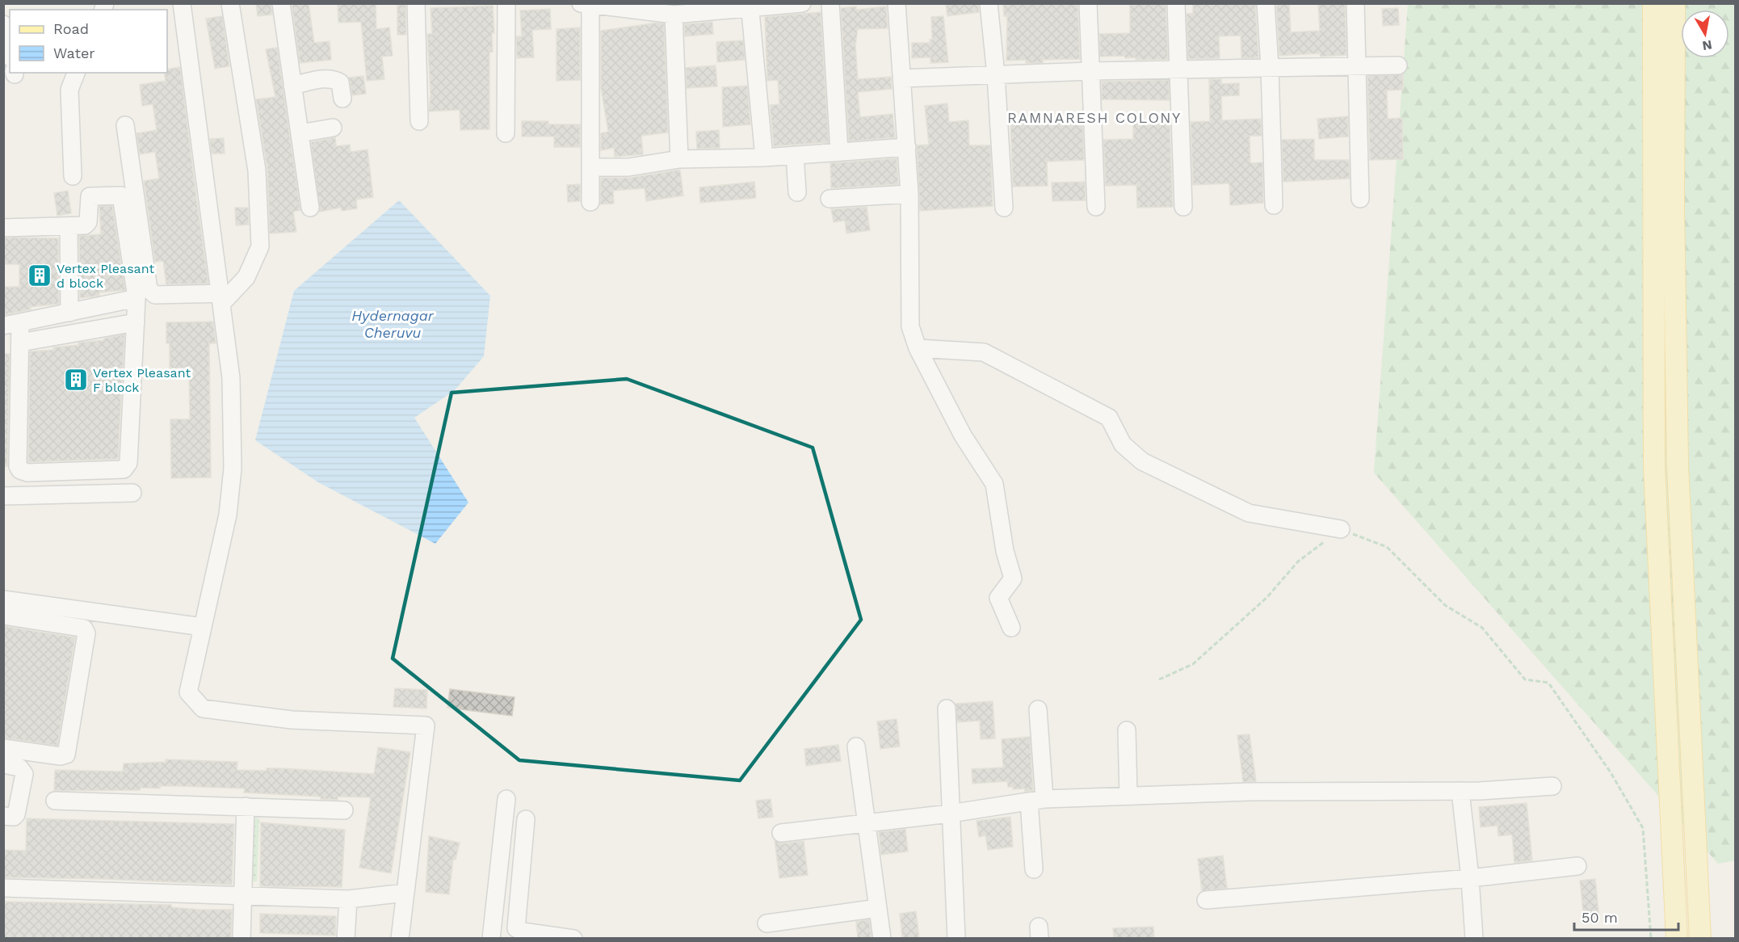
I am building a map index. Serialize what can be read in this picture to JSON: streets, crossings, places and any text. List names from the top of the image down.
{
  "districts": ["RAMNARESH COLONY"],
  "water": ["Hydernagar Cheruvu"],
  "places": {
    "building": ["Vertex Pleasant d block", "Vertex Pleasant F block"]
  },
  "legend": ["Road", "Water"],
  "scale_bar": "50 m",
  "north": "bottom"
}
